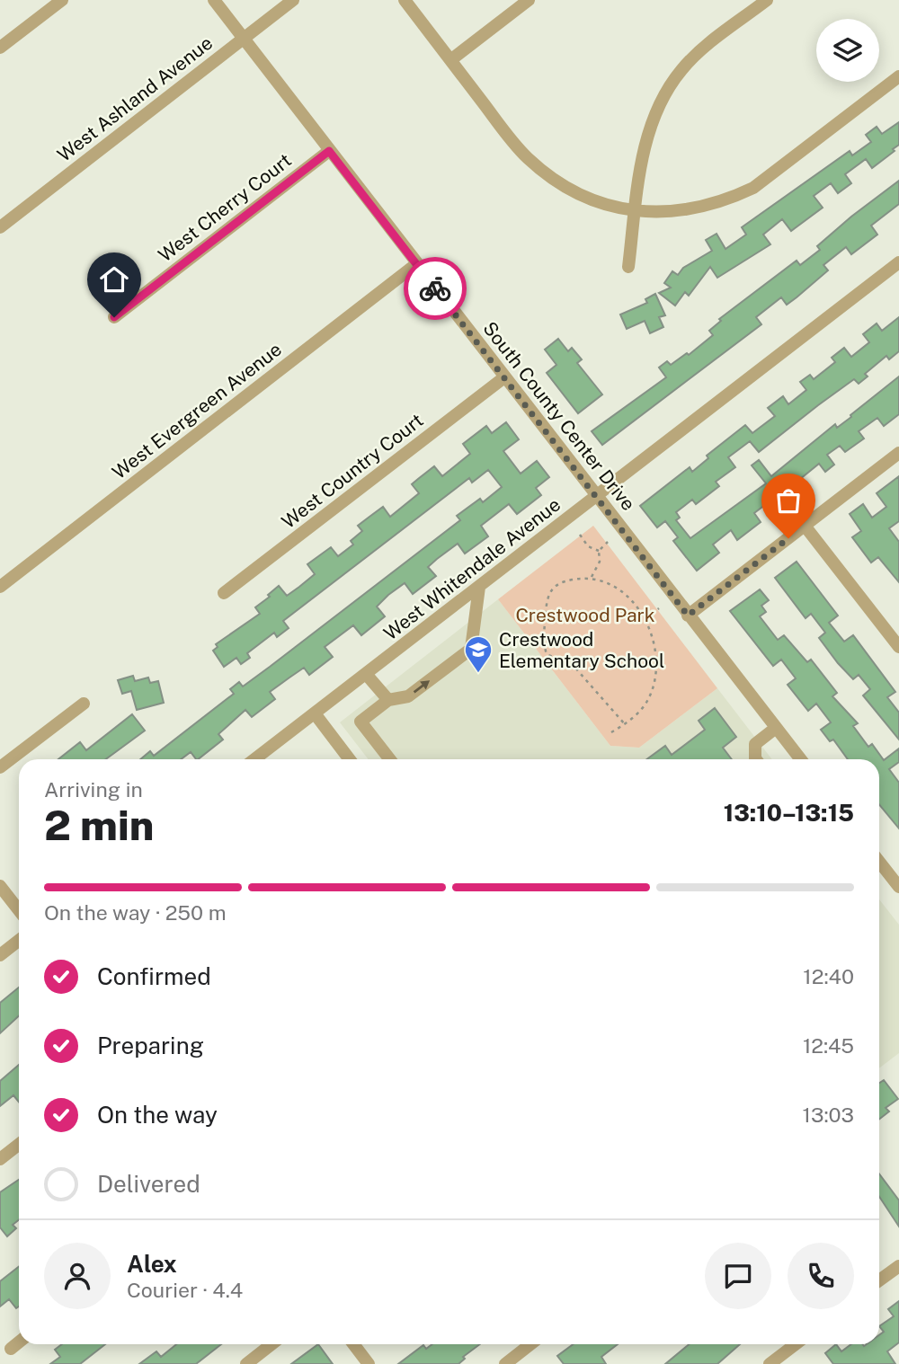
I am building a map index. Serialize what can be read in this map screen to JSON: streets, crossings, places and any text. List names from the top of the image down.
{
  "streets": {
    "street": [
      "West Ashland Avenue",
      "West Cherry Court",
      "West Evergreen Avenue",
      "South County Center Drive",
      "West Country Court",
      "West Whitendale Avenue"
    ]
  },
  "crossings": [
    ["West Ashland Avenue", "South County Center Drive"],
    ["West Cherry Court", "South County Center Drive"],
    ["West Evergreen Avenue", "South County Center Drive"],
    ["South County Center Drive", "West Country Court"],
    ["South County Center Drive", "West Whitendale Avenue"]
  ],
  "parks": ["Crestwood Park"],
  "places": {
    "school or university": ["Crestwood Elementary School"]
  },
  "page": {
    "heading": ["2 min", "Arriving in", "13:10–13:15"],
    "panel": ["Alex", "Courier · 4.4"],
    "bar": "On the way · 250 m",
    "list": [
      ["Confirmed", "12:40"],
      ["Preparing", "12:45"],
      ["On the way", "13:03"],
      "Delivered"
    ]
  }
}
